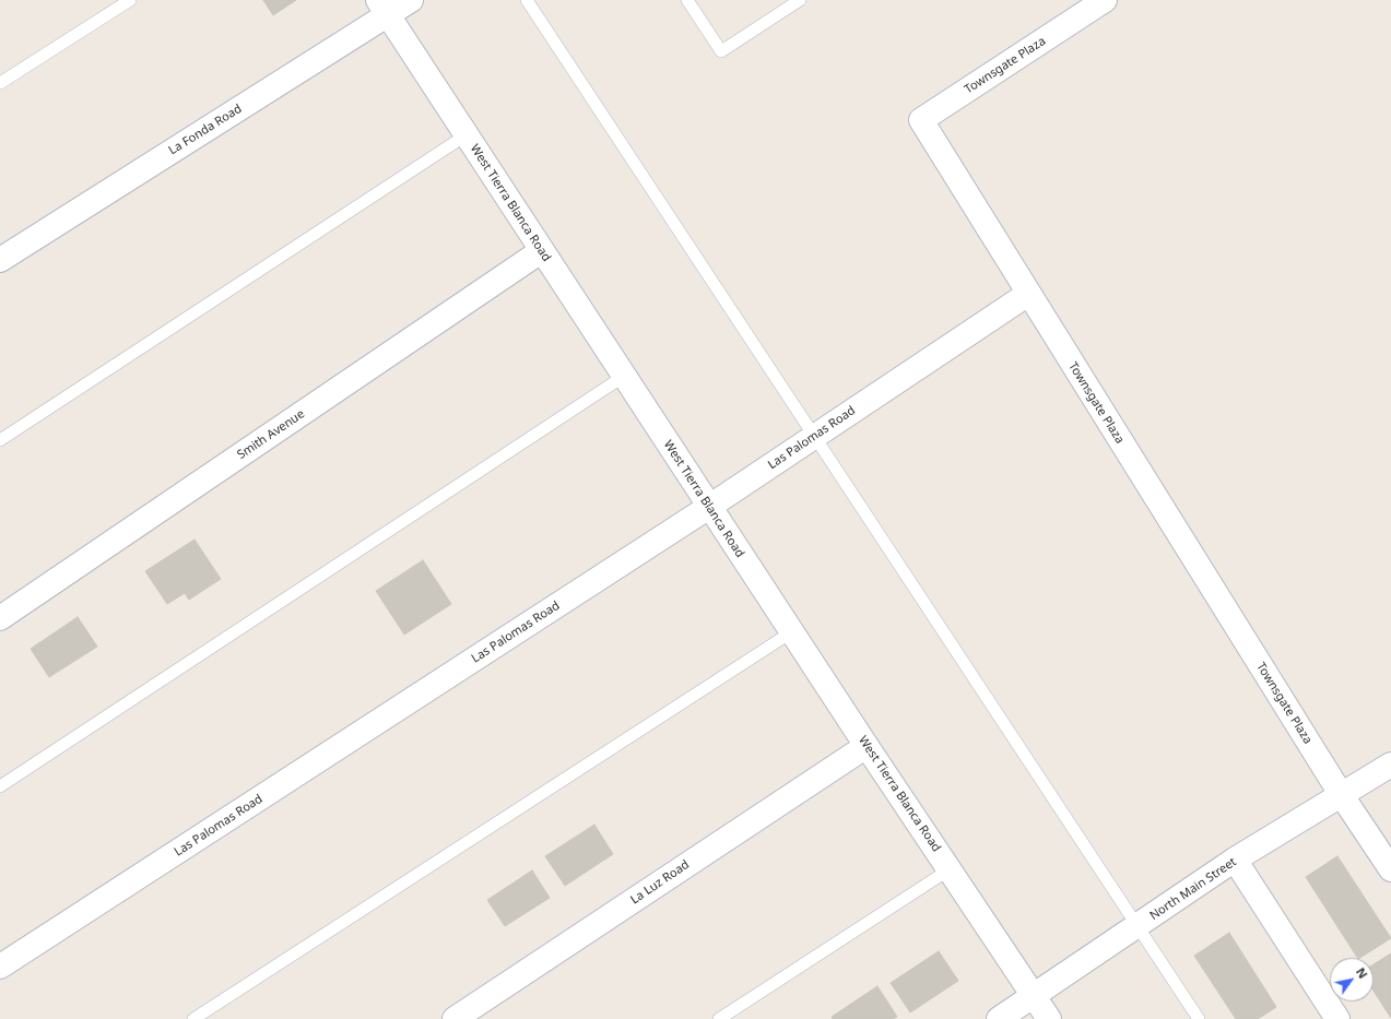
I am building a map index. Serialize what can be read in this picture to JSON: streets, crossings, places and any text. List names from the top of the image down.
{
  "streets": {
    "street": [
      "Townsgate Plaza",
      "La Fonda Road",
      "West Tierra Blanca Road",
      "Smith Avenue",
      "Las Palomas Road",
      "La Luz Road",
      "North Main Street"
    ]
  },
  "crossings": [
    ["Townsgate Plaza", "Las Palomas Road"],
    ["Townsgate Plaza", "North Main Street"],
    ["La Fonda Road", "West Tierra Blanca Road"],
    ["West Tierra Blanca Road", "Smith Avenue"],
    ["West Tierra Blanca Road", "Las Palomas Road"],
    ["West Tierra Blanca Road", "La Luz Road"],
    ["West Tierra Blanca Road", "North Main Street"]
  ],
  "north": "top right"
}
